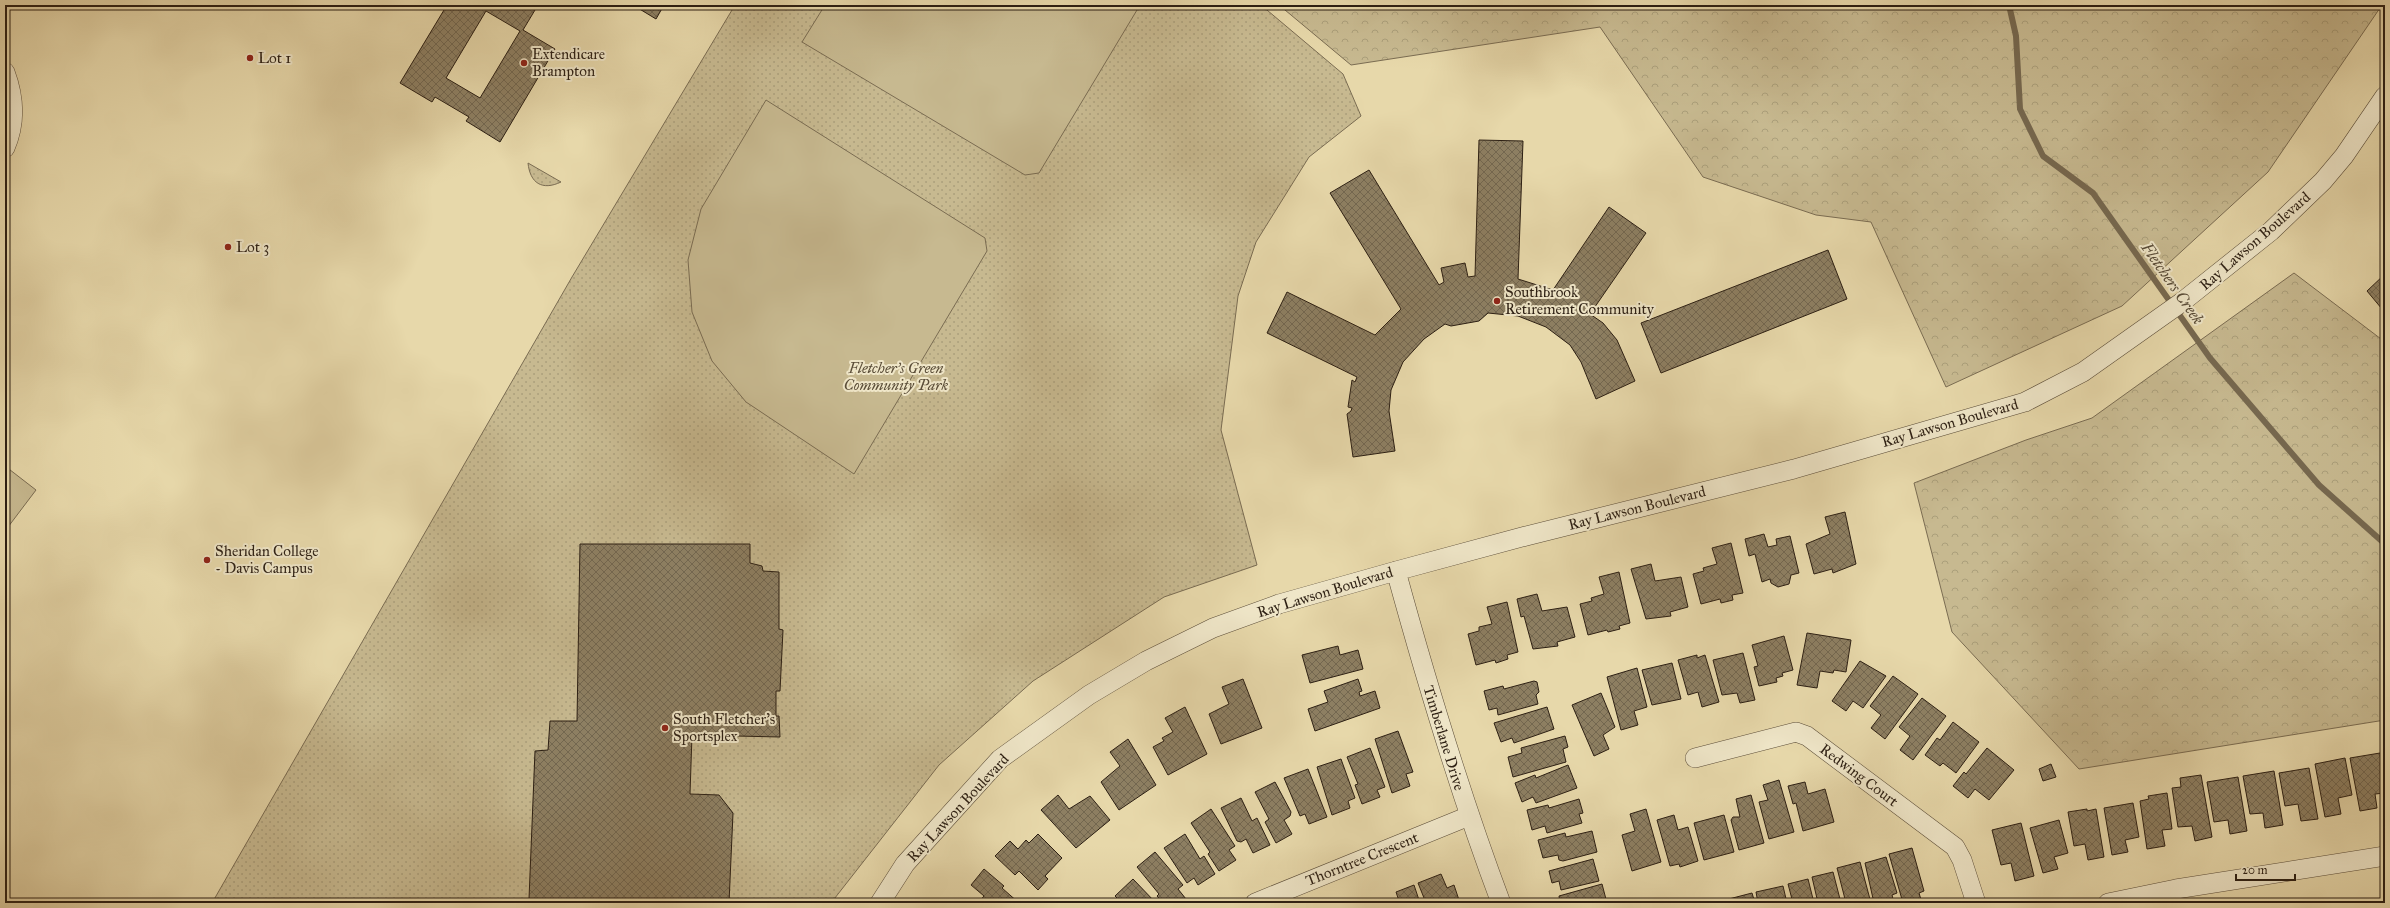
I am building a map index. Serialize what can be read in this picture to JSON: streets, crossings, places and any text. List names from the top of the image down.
{
  "streets": {
    "street": [
      "Ray Lawson Boulevard",
      "Timberlane Drive",
      "Redwing Court",
      "Thorntree Crescent"
    ]
  },
  "crossings": [
    ["Ray Lawson Boulevard", "Timberlane Drive"],
    ["Timberlane Drive", "Thorntree Crescent"]
  ],
  "water": ["Fletchers Creek"],
  "parks": ["Fletcher's Green Community Park"],
  "places": [
    "Lot 1",
    "Extendicare Brampton",
    "Lot 3",
    "Southbrook Retirement Community",
    "Sheridan College - Davis Campus",
    "South Fletcher's Sportsplex"
  ],
  "scale_bar": "20 m"
}
